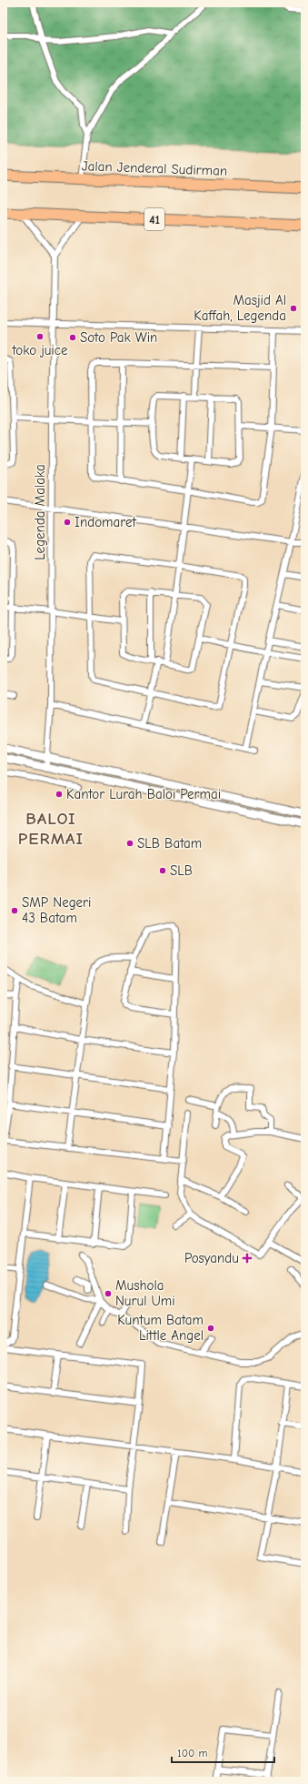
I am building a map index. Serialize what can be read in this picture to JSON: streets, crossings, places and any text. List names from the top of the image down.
{
  "streets": {
    "highway": ["Jalan Jenderal Sudirman", "41"],
    "street": ["Legenda Malaka"]
  },
  "districts": ["BALOI PERMAI"],
  "places": {
    "other": [
      "Masjid Al Kaffah, Legenda",
      "toko juice",
      "Soto Pak Win",
      "Indomaret",
      "Kantor Lurah Baloi Permai",
      "SLB Batam",
      "SLB",
      "SMP Negeri 43 Batam",
      "Mushola Nurul Umi",
      "Kuntum Batam Little Angel"
    ],
    "health": ["Posyandu"]
  },
  "scale_bar": "100 m"
}
